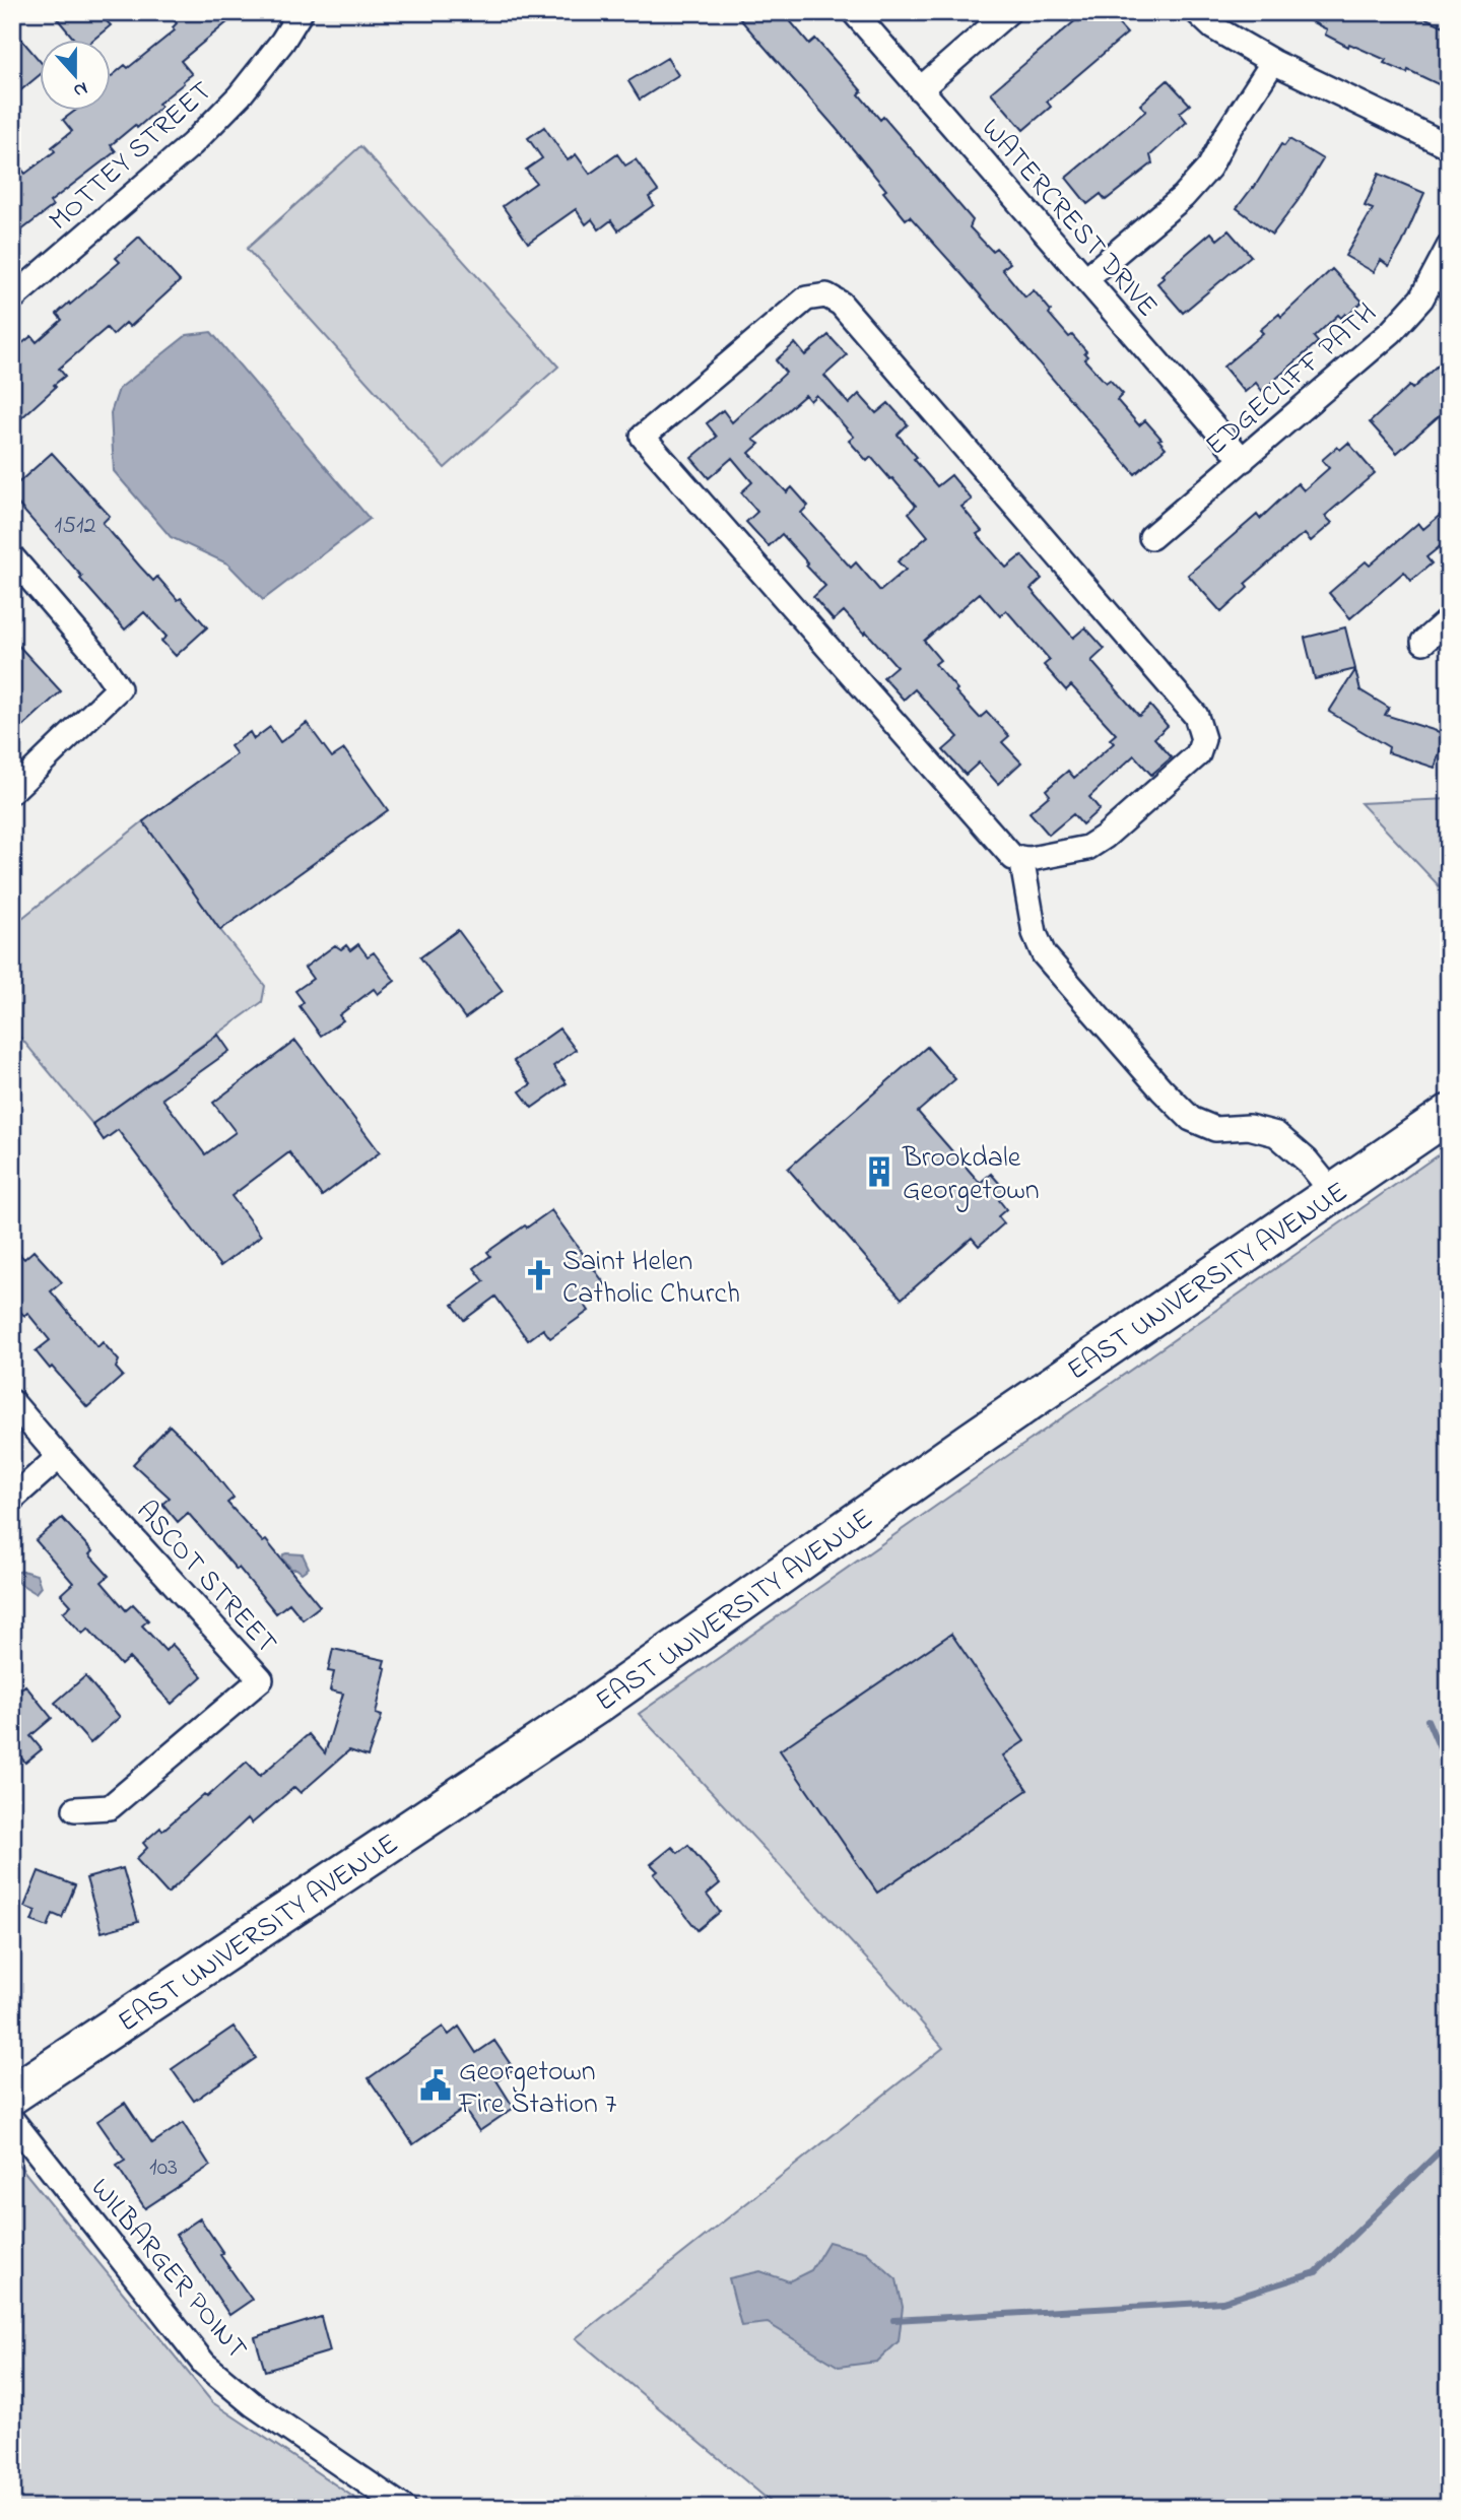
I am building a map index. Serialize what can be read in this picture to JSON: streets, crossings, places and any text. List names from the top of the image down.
{
  "streets": {
    "main road": ["EAST UNIVERSITY AVENUE"],
    "street": [
      "MOTTEY STREET",
      "WATERCREST DRIVE",
      "EDGECLIFF PATH",
      "ASCOT STREET",
      "WILBARGER POINT"
    ]
  },
  "crossings": [
    ["WATERCREST DRIVE", "EDGECLIFF PATH"]
  ],
  "places": {
    "building": ["Brookdale Georgetown"],
    "church": ["Saint Helen Catholic Church"],
    "public building": ["Georgetown Fire Station 7"]
  },
  "house_numbers": ["1512", "103"],
  "north": "bottom"
}
